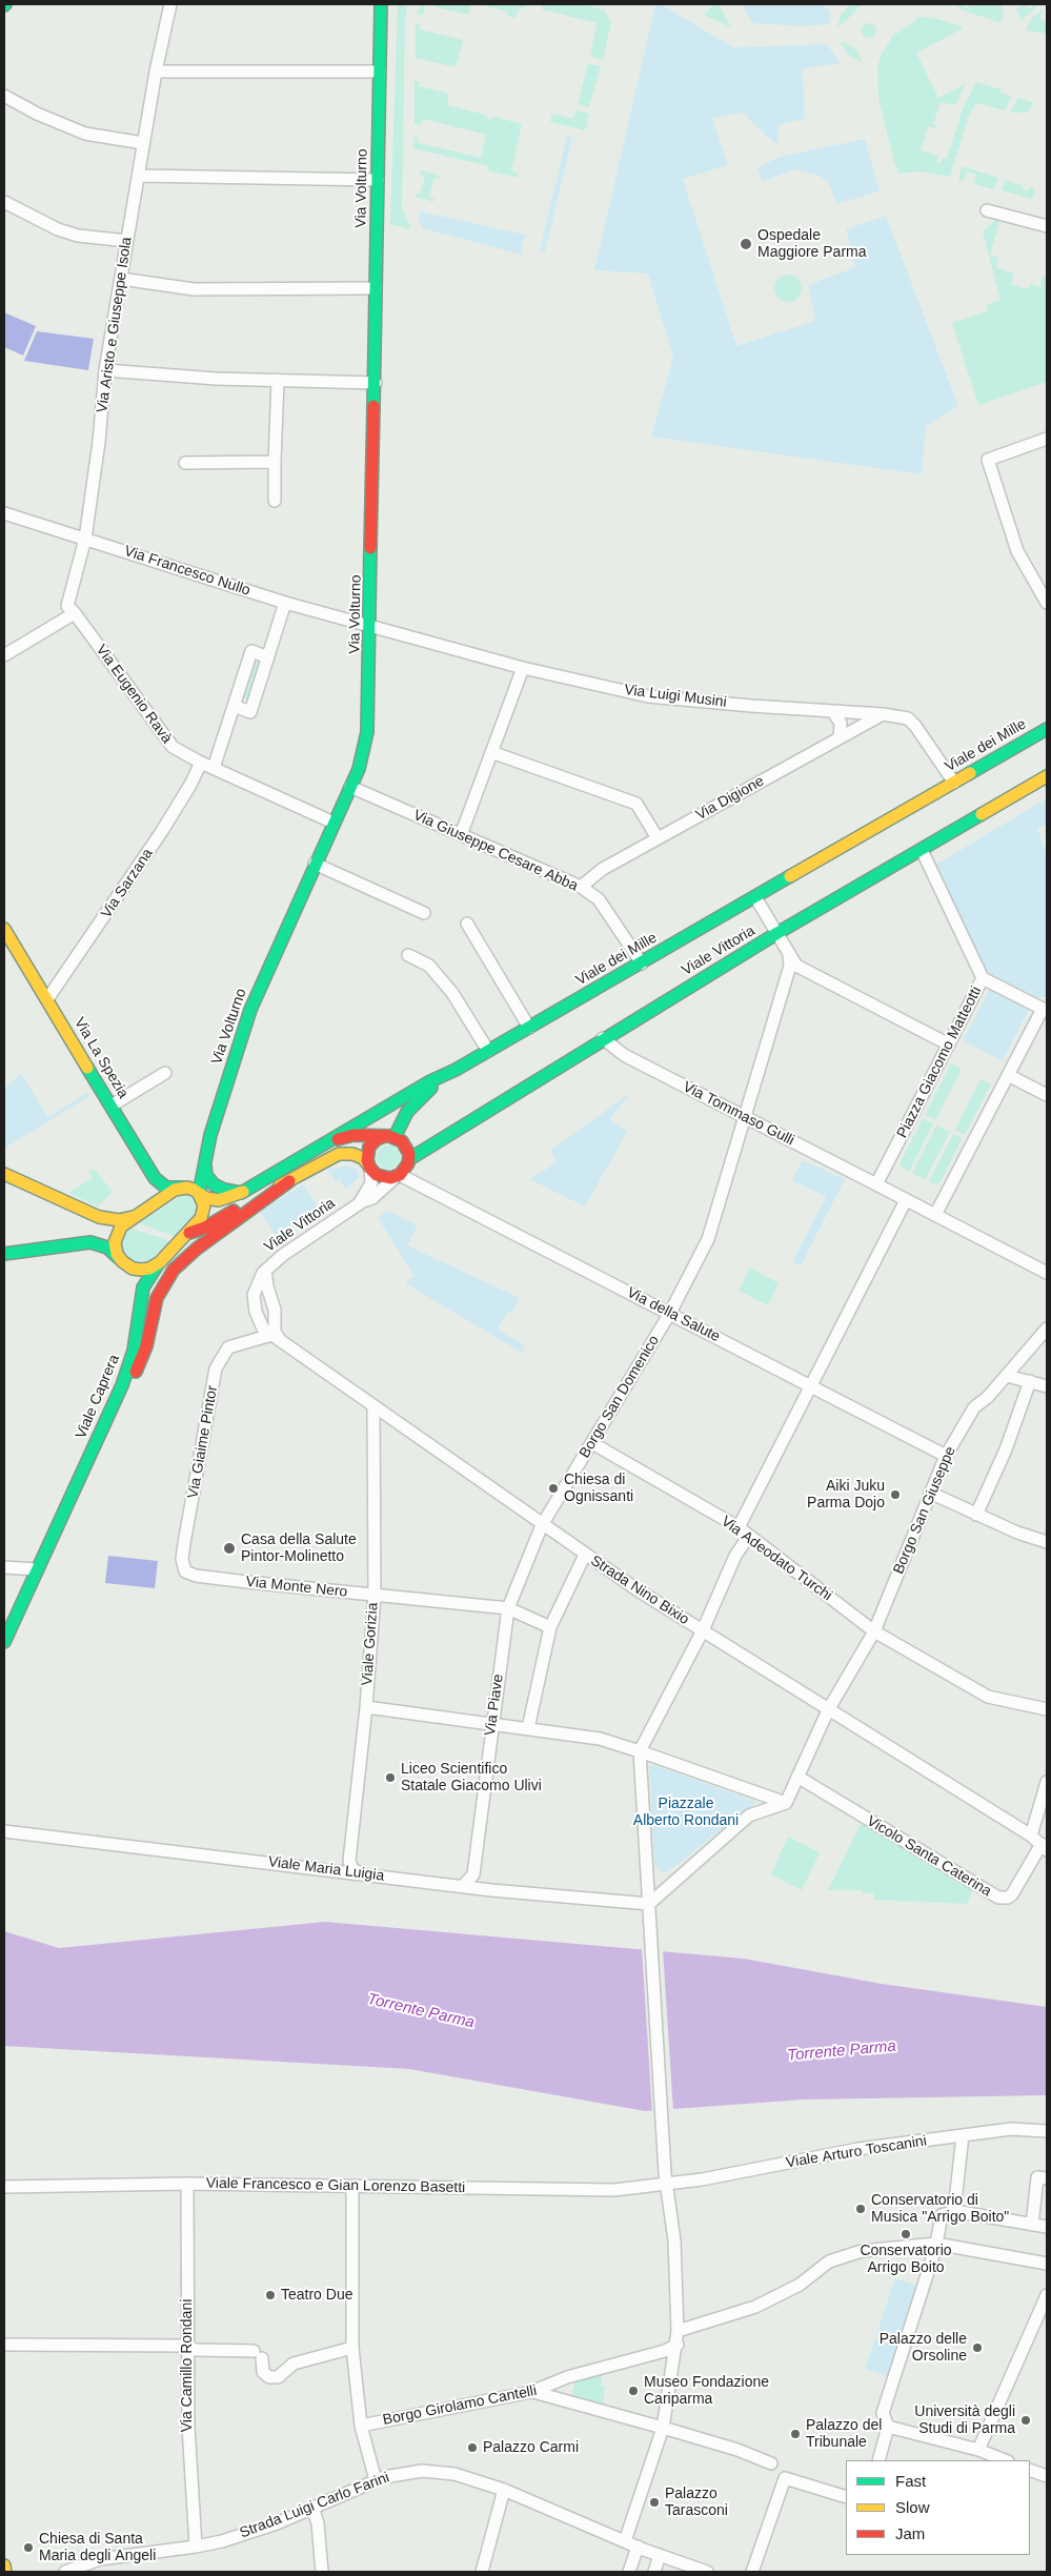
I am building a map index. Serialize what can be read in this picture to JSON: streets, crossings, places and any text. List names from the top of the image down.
{
  "streets": {
    "main road": [
      "Via Volturno",
      "Viale dei Mille",
      "Viale Vittoria",
      "Via La Spezia",
      "Viale Caprera"
    ],
    "street": [
      "Via Aristo e Giuseppe Isola",
      "Via Francesco Nullo",
      "Via Eugenio Ravà",
      "Via Luigi Musini",
      "Via Digione",
      "Via Giuseppe Cesare Abba",
      "Via Sarzana",
      "Piazza Giacomo Matteotti",
      "Via Tommaso Gulli",
      "Via della Salute",
      "Borgo San Domenico",
      "Via Giaime Pintor",
      "Borgo San Giuseppe",
      "Via Adeodato Turchi",
      "Via Monte Nero",
      "Strada Nino Bixio",
      "Viale Gorizia",
      "Via Piave",
      "Vicolo Santa Caterina",
      "Viale Maria Luigia",
      "Viale Arturo Toscanini",
      "Viale Francesco e Gian Lorenzo Basetti",
      "Via Camillo Rondani",
      "Borgo Girolamo Cantelli",
      "Strada Luigi Carlo Farini"
    ]
  },
  "crossings": [
    ["Via Volturno", "Via Francesco Nullo"],
    ["Via Volturno", "Via Eugenio Ravà"],
    ["Via Volturno", "Via Luigi Musini"],
    ["Via Volturno", "Viale dei Mille"],
    ["Via Volturno", "Via Giuseppe Cesare Abba"],
    ["Via Volturno", "Via La Spezia"],
    ["Via Volturno", "Viale Caprera"],
    ["Via Aristo e Giuseppe Isola", "Via Francesco Nullo"],
    ["Via Aristo e Giuseppe Isola", "Via Eugenio Ravà"],
    ["Via Francesco Nullo", "Via Eugenio Ravà"],
    ["Via Francesco Nullo", "Via Luigi Musini"],
    ["Via Eugenio Ravà", "Via Sarzana"],
    ["Via Luigi Musini", "Viale dei Mille"],
    ["Via Luigi Musini", "Via Digione"],
    ["Viale dei Mille", "Via Giuseppe Cesare Abba"],
    ["Viale dei Mille", "Via La Spezia"],
    ["Via Digione", "Via Giuseppe Cesare Abba"],
    ["Via Sarzana", "Via La Spezia"],
    ["Viale Vittoria", "Via Tommaso Gulli"],
    ["Viale Vittoria", "Via della Salute"],
    ["Viale Vittoria", "Strada Nino Bixio"],
    ["Piazza Giacomo Matteotti", "Via Tommaso Gulli"],
    ["Via Tommaso Gulli", "Borgo San Domenico"],
    ["Via della Salute", "Borgo San Domenico"],
    ["Via della Salute", "Borgo San Giuseppe"],
    ["Borgo San Domenico", "Via Adeodato Turchi"],
    ["Borgo San Domenico", "Strada Nino Bixio"],
    ["Borgo San Domenico", "Via Piave"],
    ["Via Giaime Pintor", "Via Monte Nero"],
    ["Via Giaime Pintor", "Strada Nino Bixio"],
    ["Borgo San Giuseppe", "Via Adeodato Turchi"],
    ["Borgo San Giuseppe", "Strada Nino Bixio"],
    ["Borgo San Giuseppe", "Vicolo Santa Caterina"],
    ["Via Monte Nero", "Viale Gorizia"],
    ["Via Monte Nero", "Via Piave"],
    ["Strada Nino Bixio", "Viale Gorizia"],
    ["Strada Nino Bixio", "Via Piave"],
    ["Strada Nino Bixio", "Vicolo Santa Caterina"],
    ["Viale Gorizia", "Viale Maria Luigia"],
    ["Via Piave", "Viale Maria Luigia"],
    ["Viale Arturo Toscanini", "Viale Francesco e Gian Lorenzo Basetti"],
    ["Viale Francesco e Gian Lorenzo Basetti", "Via Camillo Rondani"],
    ["Via Camillo Rondani", "Strada Luigi Carlo Farini"]
  ],
  "water": ["Torrente Parma"],
  "parks": ["Piazzale Alberto Rondani"],
  "places": [
    "Ospedale Maggiore Parma",
    "Chiesa di Ognissanti",
    "Aiki Juku Parma Dojo",
    "Casa della Salute Pintor-Molinetto",
    "Liceo Scientifico Statale Giacomo Ulivi",
    "Conservatorio di Musica \"Arrigo Boito\"",
    "Conservatorio Arrigo Boito",
    "Teatro Due",
    "Palazzo delle Orsoline",
    "Museo Fondazione Cariparma",
    "Università degli Studi di Parma",
    "Palazzo del Tribunale",
    "Palazzo Carmi",
    "Palazzo Tarasconi",
    "Chiesa di Santa Maria degli Angeli"
  ],
  "legend": ["Fast", "Slow", "Jam"]
}
